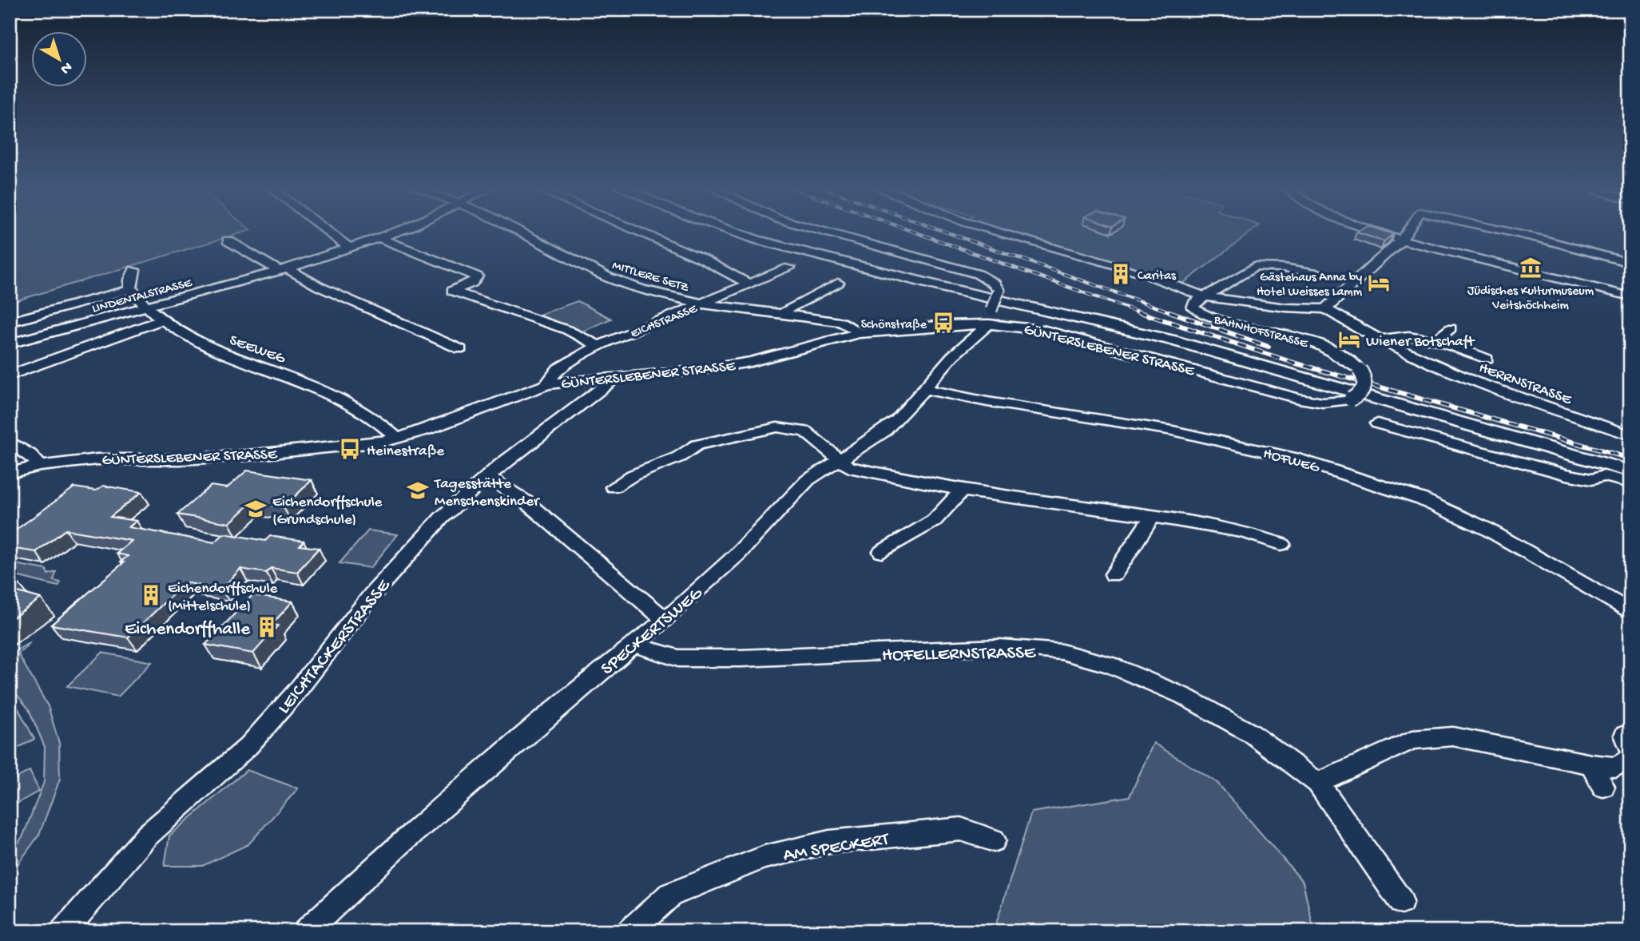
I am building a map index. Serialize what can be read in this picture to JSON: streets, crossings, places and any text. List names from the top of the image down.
{
  "streets": {
    "street": [
      "MITTLERE SETZ",
      "LINDENTALSTRASSE",
      "EICHSTRASSE",
      "BAHNHOFSTRASSE",
      "SEEWEG",
      "GÜNTERSLEBENER STRASSE",
      "HERRNSTRASSE",
      "HOFWEG",
      "SPECKERTSWEG",
      "LEICHTACKERSTRASSE",
      "HOFELLERNSTRASSE",
      "AM SPECKERT"
    ]
  },
  "crossings": [
    ["MITTLERE SETZ", "EICHSTRASSE"],
    ["MITTLERE SETZ", "GÜNTERSLEBENER STRASSE"],
    ["LINDENTALSTRASSE", "SEEWEG"],
    ["EICHSTRASSE", "GÜNTERSLEBENER STRASSE"],
    ["BAHNHOFSTRASSE", "GÜNTERSLEBENER STRASSE"],
    ["BAHNHOFSTRASSE", "HERRNSTRASSE"],
    ["SEEWEG", "GÜNTERSLEBENER STRASSE"],
    ["GÜNTERSLEBENER STRASSE", "SPECKERTSWEG"],
    ["GÜNTERSLEBENER STRASSE", "LEICHTACKERSTRASSE"],
    ["HOFWEG", "SPECKERTSWEG"],
    ["SPECKERTSWEG", "HOFELLERNSTRASSE"]
  ],
  "places": {
    "museum": ["Jüdisches Kulturmuseum Veitshöchheim"],
    "building": ["Caritas", "Eichendorffschule (Mittelschule)", "Eichendorffhalle"],
    "hotel": ["Gästehaus Anna by Hotel Weisses Lamm", "Wiener Botschaft"],
    "bus stop": ["Schönstraße", "Heinestraße"],
    "school or university": ["Tagesstätte Menschenskinder", "Eichendorffschule (Grundschule)"]
  },
  "north": "bottom right"
}
